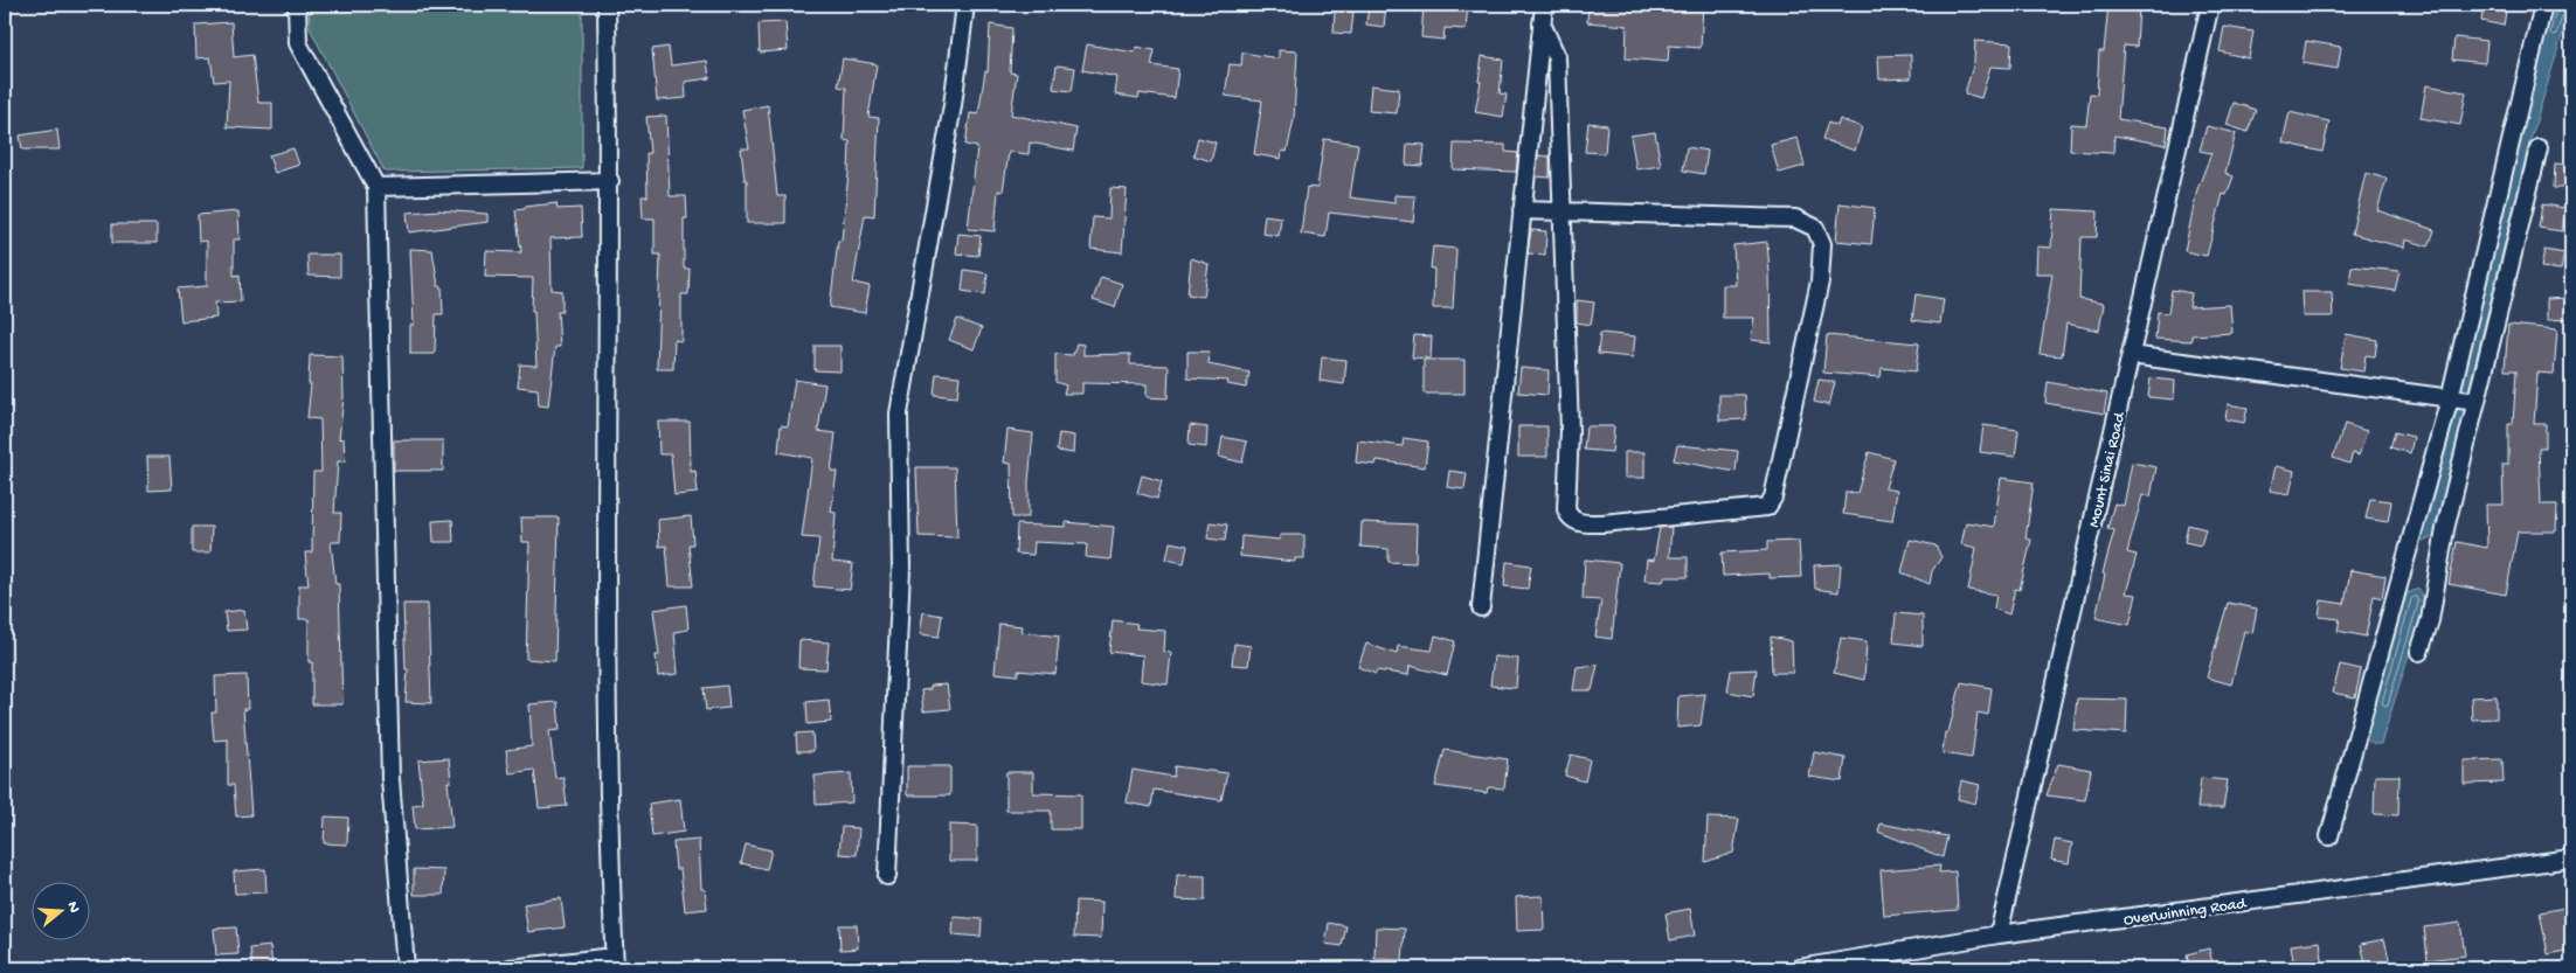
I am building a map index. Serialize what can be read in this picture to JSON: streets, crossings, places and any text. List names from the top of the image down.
{
  "streets": {
    "street": ["Mount Sinai Road", "Overwinning Road"]
  },
  "crossings": [
    ["Mount Sinai Road", "Overwinning Road"]
  ],
  "north": "right"
}
